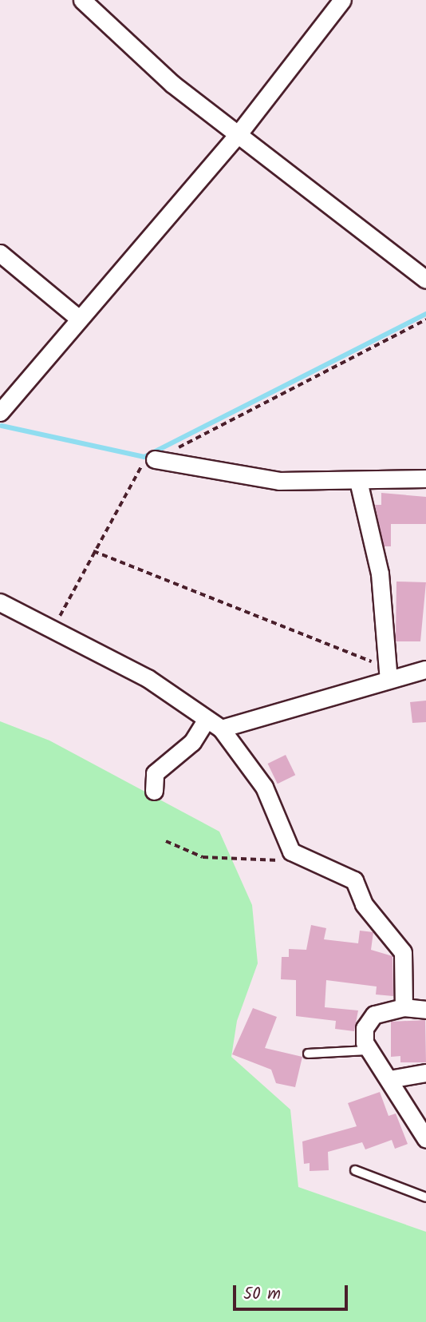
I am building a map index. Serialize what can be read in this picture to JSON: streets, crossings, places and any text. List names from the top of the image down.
{
  "scale_bar": "50 m"
}
